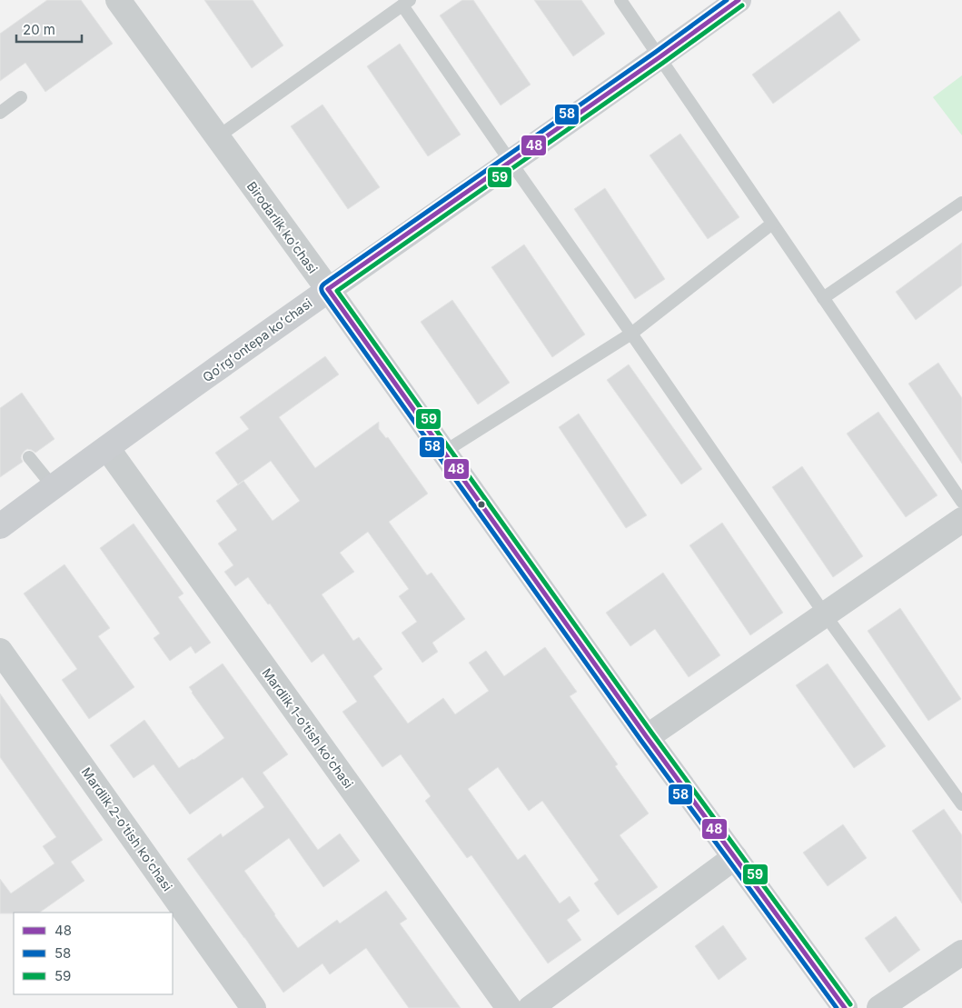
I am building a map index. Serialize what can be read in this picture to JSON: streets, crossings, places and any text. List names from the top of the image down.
{
  "streets": {
    "street": [
      "Birodarlik ko'chasi",
      "Qoʻrgʻontepa koʻchasi",
      "Mardlik 1-o'tish ko'chasi",
      "Mardlik 2-o'tish ko'chasi"
    ]
  },
  "crossings": [
    ["Birodarlik ko'chasi", "Qoʻrgʻontepa koʻchasi"],
    ["Qoʻrgʻontepa koʻchasi", "Mardlik 1-o'tish ko'chasi"]
  ],
  "lines": ["transit line 48", "transit line 58", "transit line 59"],
  "legend": ["48", "58", "59"],
  "scale_bar": "20 m"
}
